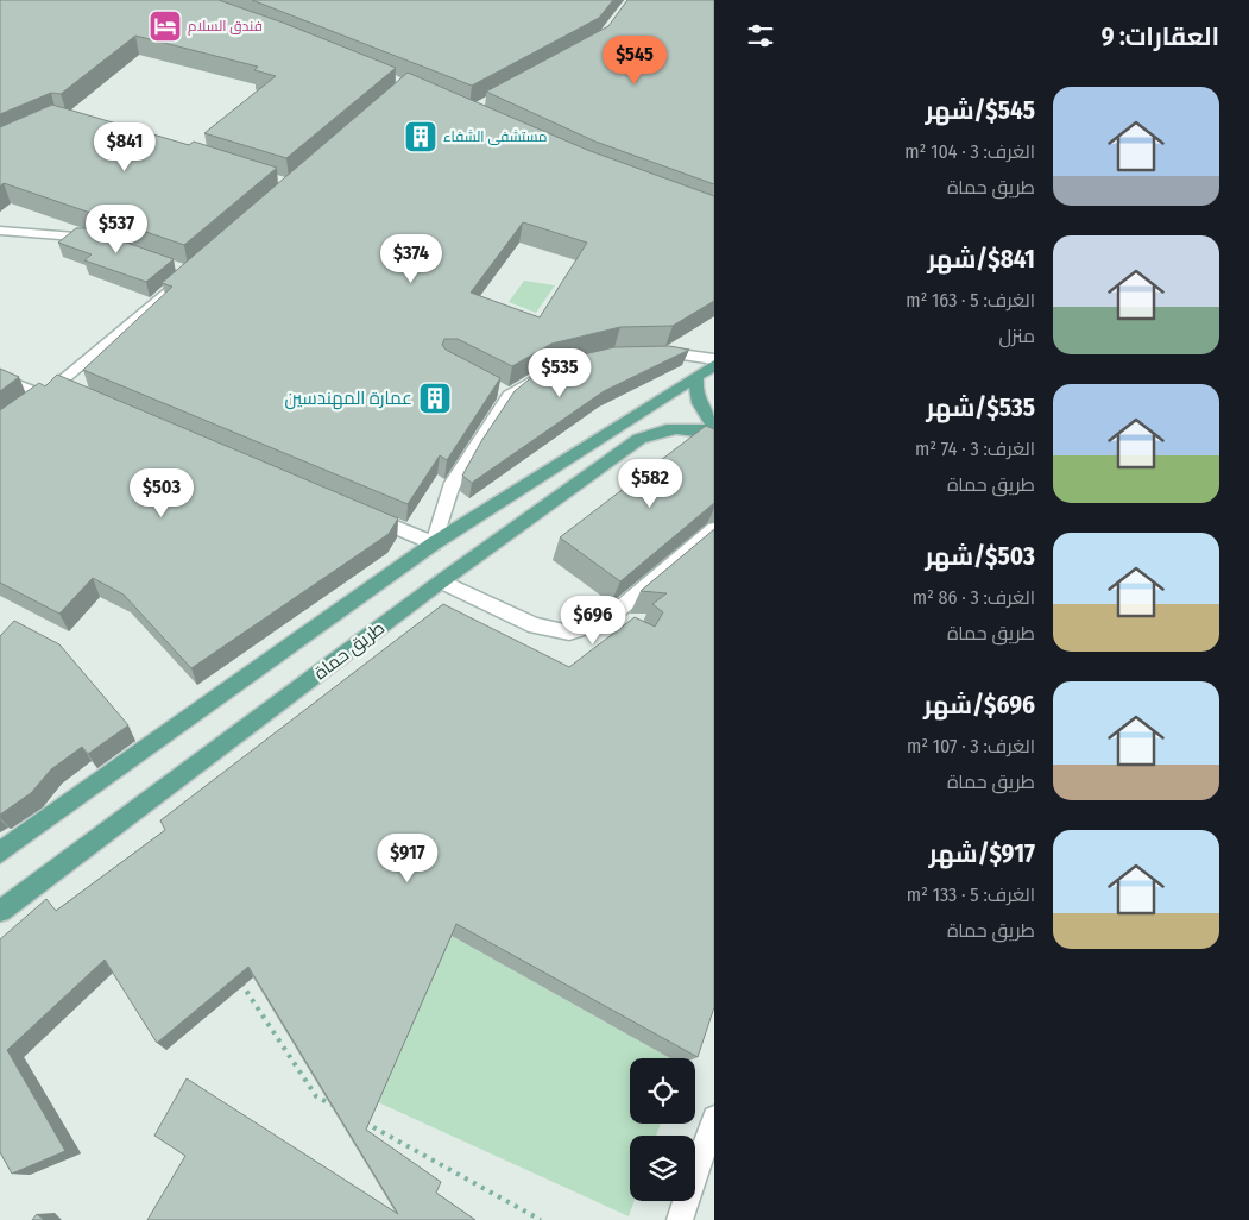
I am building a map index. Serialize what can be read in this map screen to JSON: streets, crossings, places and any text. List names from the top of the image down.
{
  "streets": {
    "main road": ["طريق حماة"]
  },
  "places": {
    "hotel": ["فندق السلام"],
    "building": ["مستشفى الشفاء", "عمارة المهندسين"]
  },
  "page": {
    "heading": "العقارات: 9",
    "price": [
      "$545",
      "$841",
      "$537",
      "$374",
      "$535",
      "$582",
      "$503",
      "$696",
      "$917"
    ],
    "list": [
      {
        "name": "$545/شهر",
        "note": "الغرف: 3 · 104 m² · طريق حماة"
      },
      {
        "name": "$841/شهر",
        "note": "الغرف: 5 · 163 m² · منزل"
      },
      {
        "name": "$535/شهر",
        "note": "الغرف: 3 · 74 m² · طريق حماة"
      },
      {
        "name": "$503/شهر",
        "note": "الغرف: 3 · 86 m² · طريق حماة"
      },
      {
        "name": "$696/شهر",
        "note": "الغرف: 3 · 107 m² · طريق حماة"
      },
      {
        "name": "$917/شهر",
        "note": "الغرف: 5 · 133 m² · طريق حماة"
      }
    ]
  }
}
